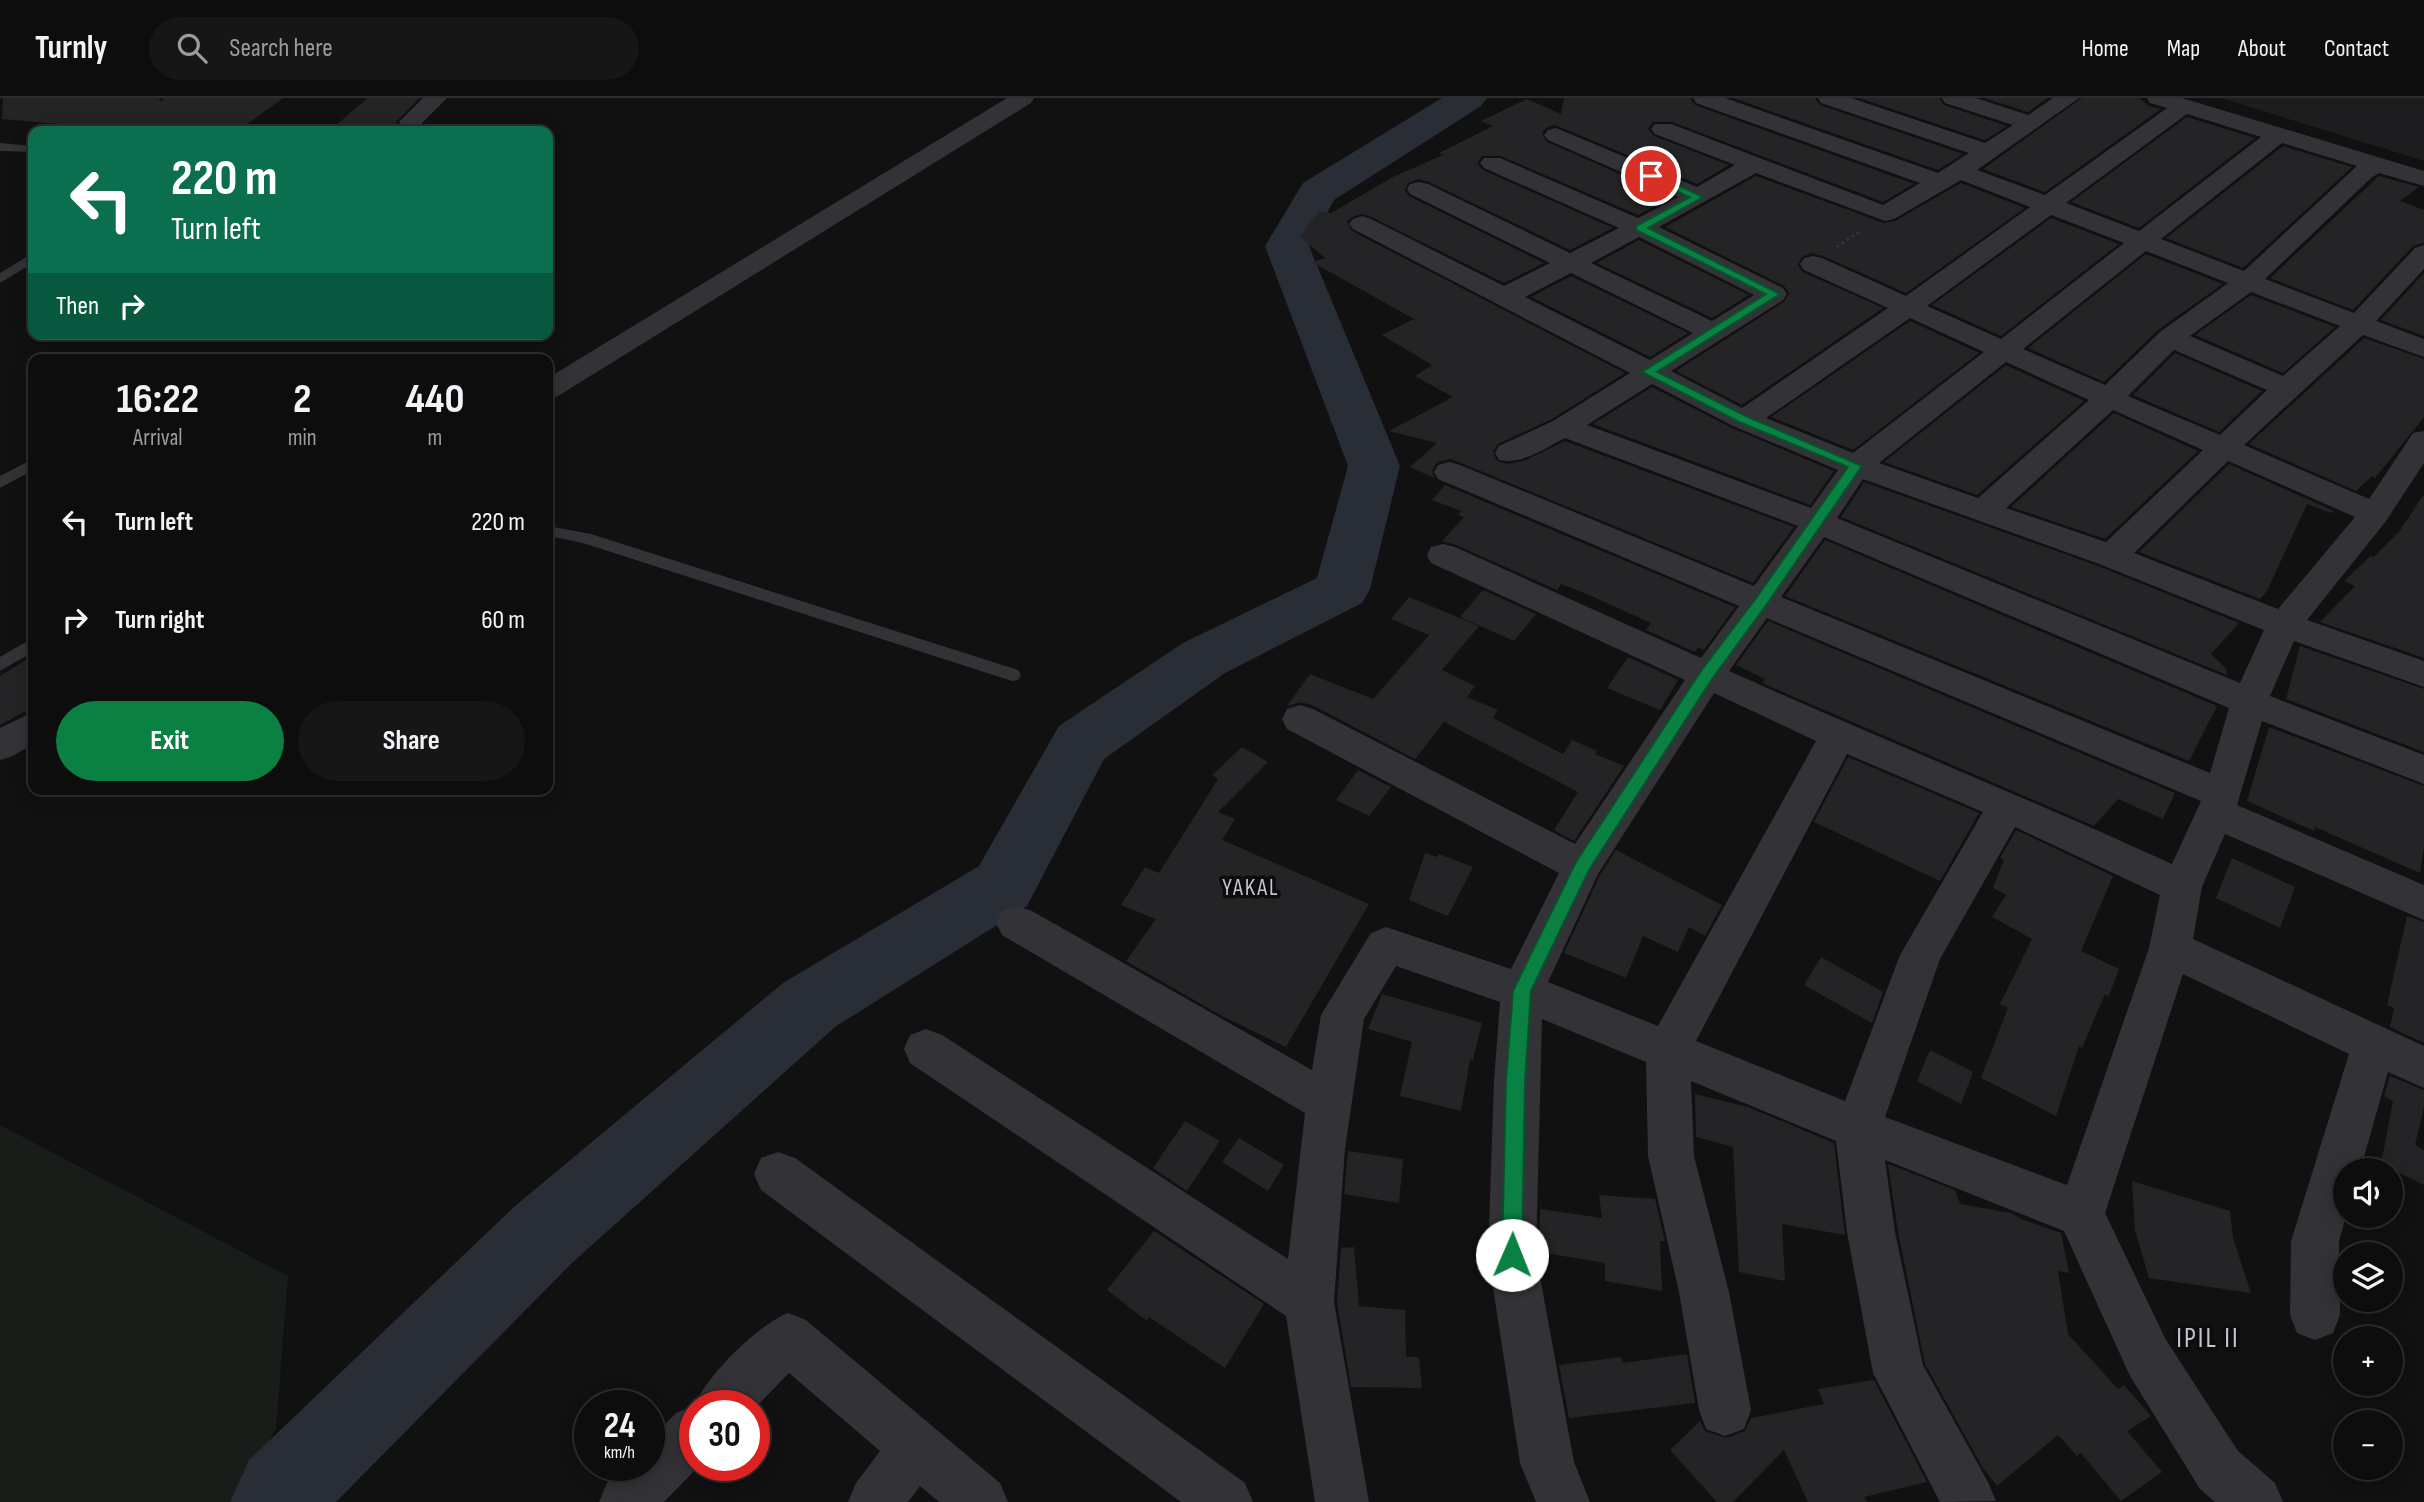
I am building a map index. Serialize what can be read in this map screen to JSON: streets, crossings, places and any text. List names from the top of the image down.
{
  "districts": ["YAKAL", "IPIL II"],
  "page": {
    "header": "Turnly",
    "search": "Search here",
    "nav": [
      "Home",
      "Map",
      "About",
      "Contact"
    ],
    "turn": ["220 m", "Turn left"],
    "then": "Then",
    "eta": [
      "16:22",
      "Arrival",
      "2",
      "min",
      "440",
      "m"
    ],
    "list": [
      {
        "name": "Turn left",
        "value": "220 m"
      },
      {
        "name": "Turn right",
        "value": "60 m"
      }
    ],
    "buttons": ["Exit", "Share"],
    "map_buttons": ["+", "−"],
    "speed": "24 km/h",
    "limit": "30"
  }
}
